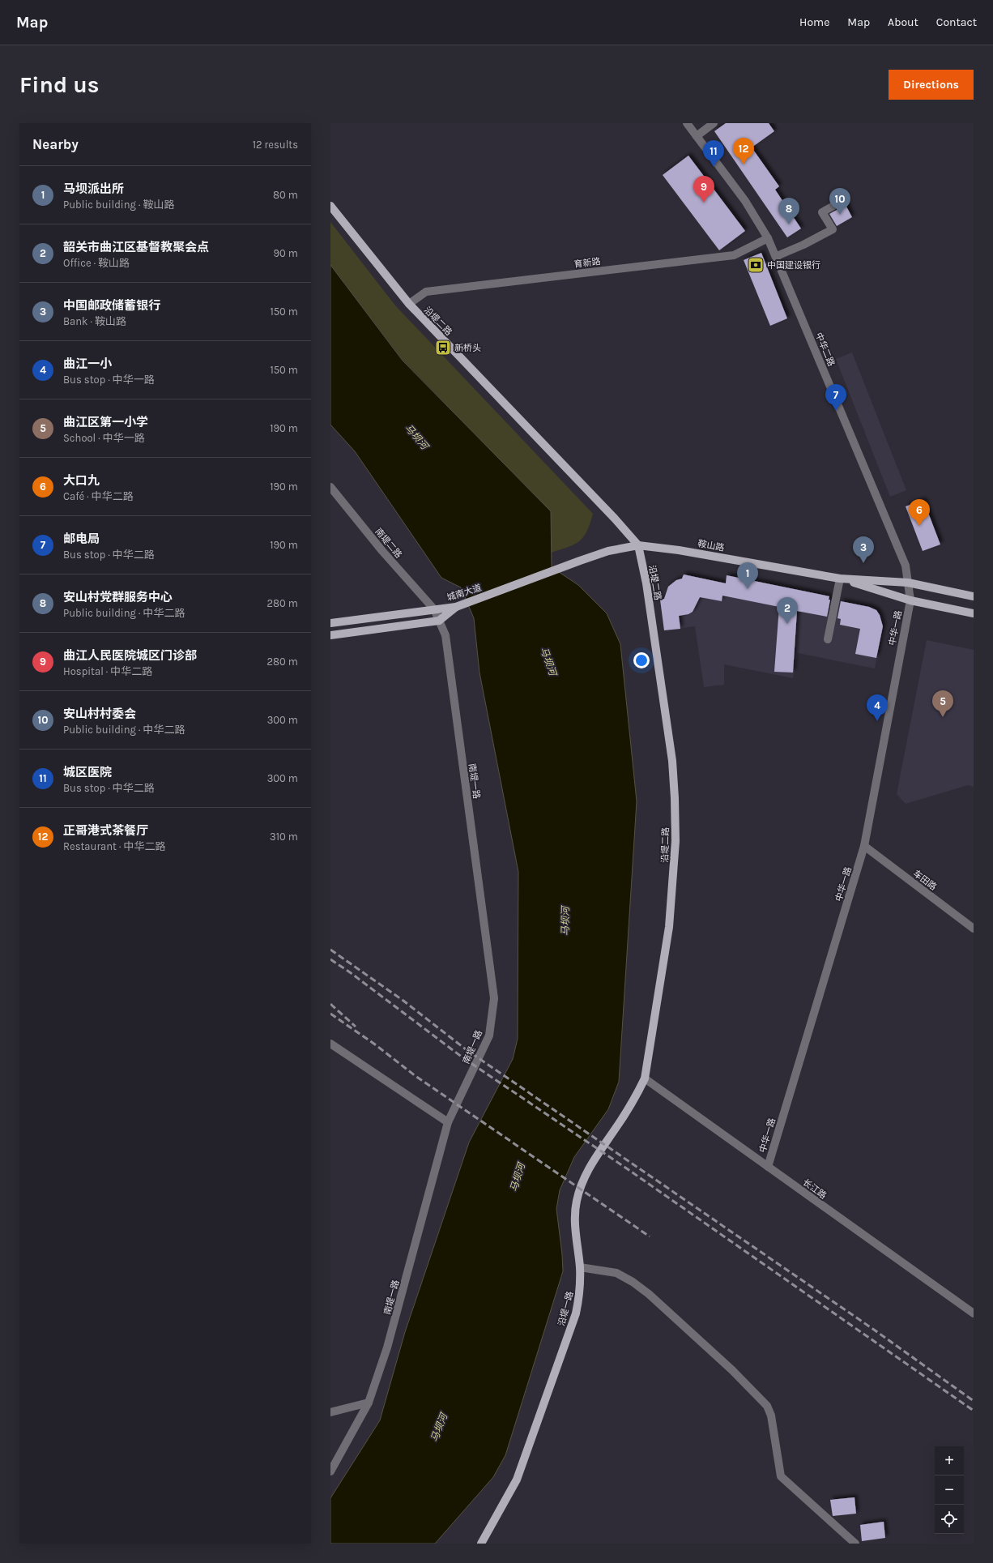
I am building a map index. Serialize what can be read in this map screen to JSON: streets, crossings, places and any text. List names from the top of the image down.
{
  "streets": {
    "main road": [
      "沿堤二路",
      "鞍山路",
      "城南大道",
      "沿堤一路"
    ],
    "street": [
      "育新路",
      "中华二路",
      "南堤二路",
      "中华一路",
      "南堤一路",
      "车田路",
      "长江路"
    ]
  },
  "crossings": [
    ["育新路", "沿堤二路"],
    ["育新路", "中华二路"],
    ["沿堤二路", "鞍山路"],
    ["沿堤二路", "长江路"],
    ["沿堤二路", "沿堤一路"],
    ["中华二路", "鞍山路"],
    ["中华二路", "中华一路"],
    ["南堤二路", "城南大道"],
    ["南堤二路", "南堤一路"],
    ["鞍山路", "城南大道"],
    ["鞍山路", "中华一路"],
    ["城南大道", "南堤一路"],
    ["中华一路", "车田路"],
    ["中华一路", "长江路"],
    ["长江路", "沿堤一路"]
  ],
  "water": ["马坝河"],
  "places": {
    "bank": ["中国建设银行"],
    "bus stop": ["新桥头"]
  },
  "page": {
    "header": "Map",
    "nav": [
      "Home",
      "Map",
      "About",
      "Contact"
    ],
    "buttons": "Directions",
    "title": "Find us",
    "heading": ["Nearby", "12 results"],
    "pins": [
      "12",
      "11",
      "9",
      "10",
      "8",
      "7",
      "6",
      "3",
      "1",
      "2",
      "5",
      "4"
    ],
    "list": [
      {
        "mark": "1",
        "name": "马坝派出所",
        "note": "Public building · 鞍山路",
        "value": "80 m"
      },
      {
        "mark": "2",
        "name": "韶关市曲江区基督教聚会点",
        "note": "Office · 鞍山路",
        "value": "90 m"
      },
      {
        "mark": "3",
        "name": "中国邮政储蓄银行",
        "note": "Bank · 鞍山路",
        "value": "150 m"
      },
      {
        "mark": "4",
        "name": "曲江一小",
        "note": "Bus stop · 中华一路",
        "value": "150 m"
      },
      {
        "mark": "5",
        "name": "曲江区第一小学",
        "note": "School · 中华一路",
        "value": "190 m"
      },
      {
        "mark": "6",
        "name": "大口九",
        "note": "Café · 中华二路",
        "value": "190 m"
      },
      {
        "mark": "7",
        "name": "邮电局",
        "note": "Bus stop · 中华二路",
        "value": "190 m"
      },
      {
        "mark": "8",
        "name": "安山村党群服务中心",
        "note": "Public building · 中华二路",
        "value": "280 m"
      },
      {
        "mark": "9",
        "name": "曲江人民医院城区门诊部",
        "note": "Hospital · 中华二路",
        "value": "280 m"
      },
      {
        "mark": "10",
        "name": "安山村村委会",
        "note": "Public building · 中华二路",
        "value": "300 m"
      },
      {
        "mark": "11",
        "name": "城区医院",
        "note": "Bus stop · 中华二路",
        "value": "300 m"
      },
      {
        "mark": "12",
        "name": "正哥港式茶餐厅",
        "note": "Restaurant · 中华二路",
        "value": "310 m"
      }
    ],
    "map_buttons": ["+", "−"]
  }
}
